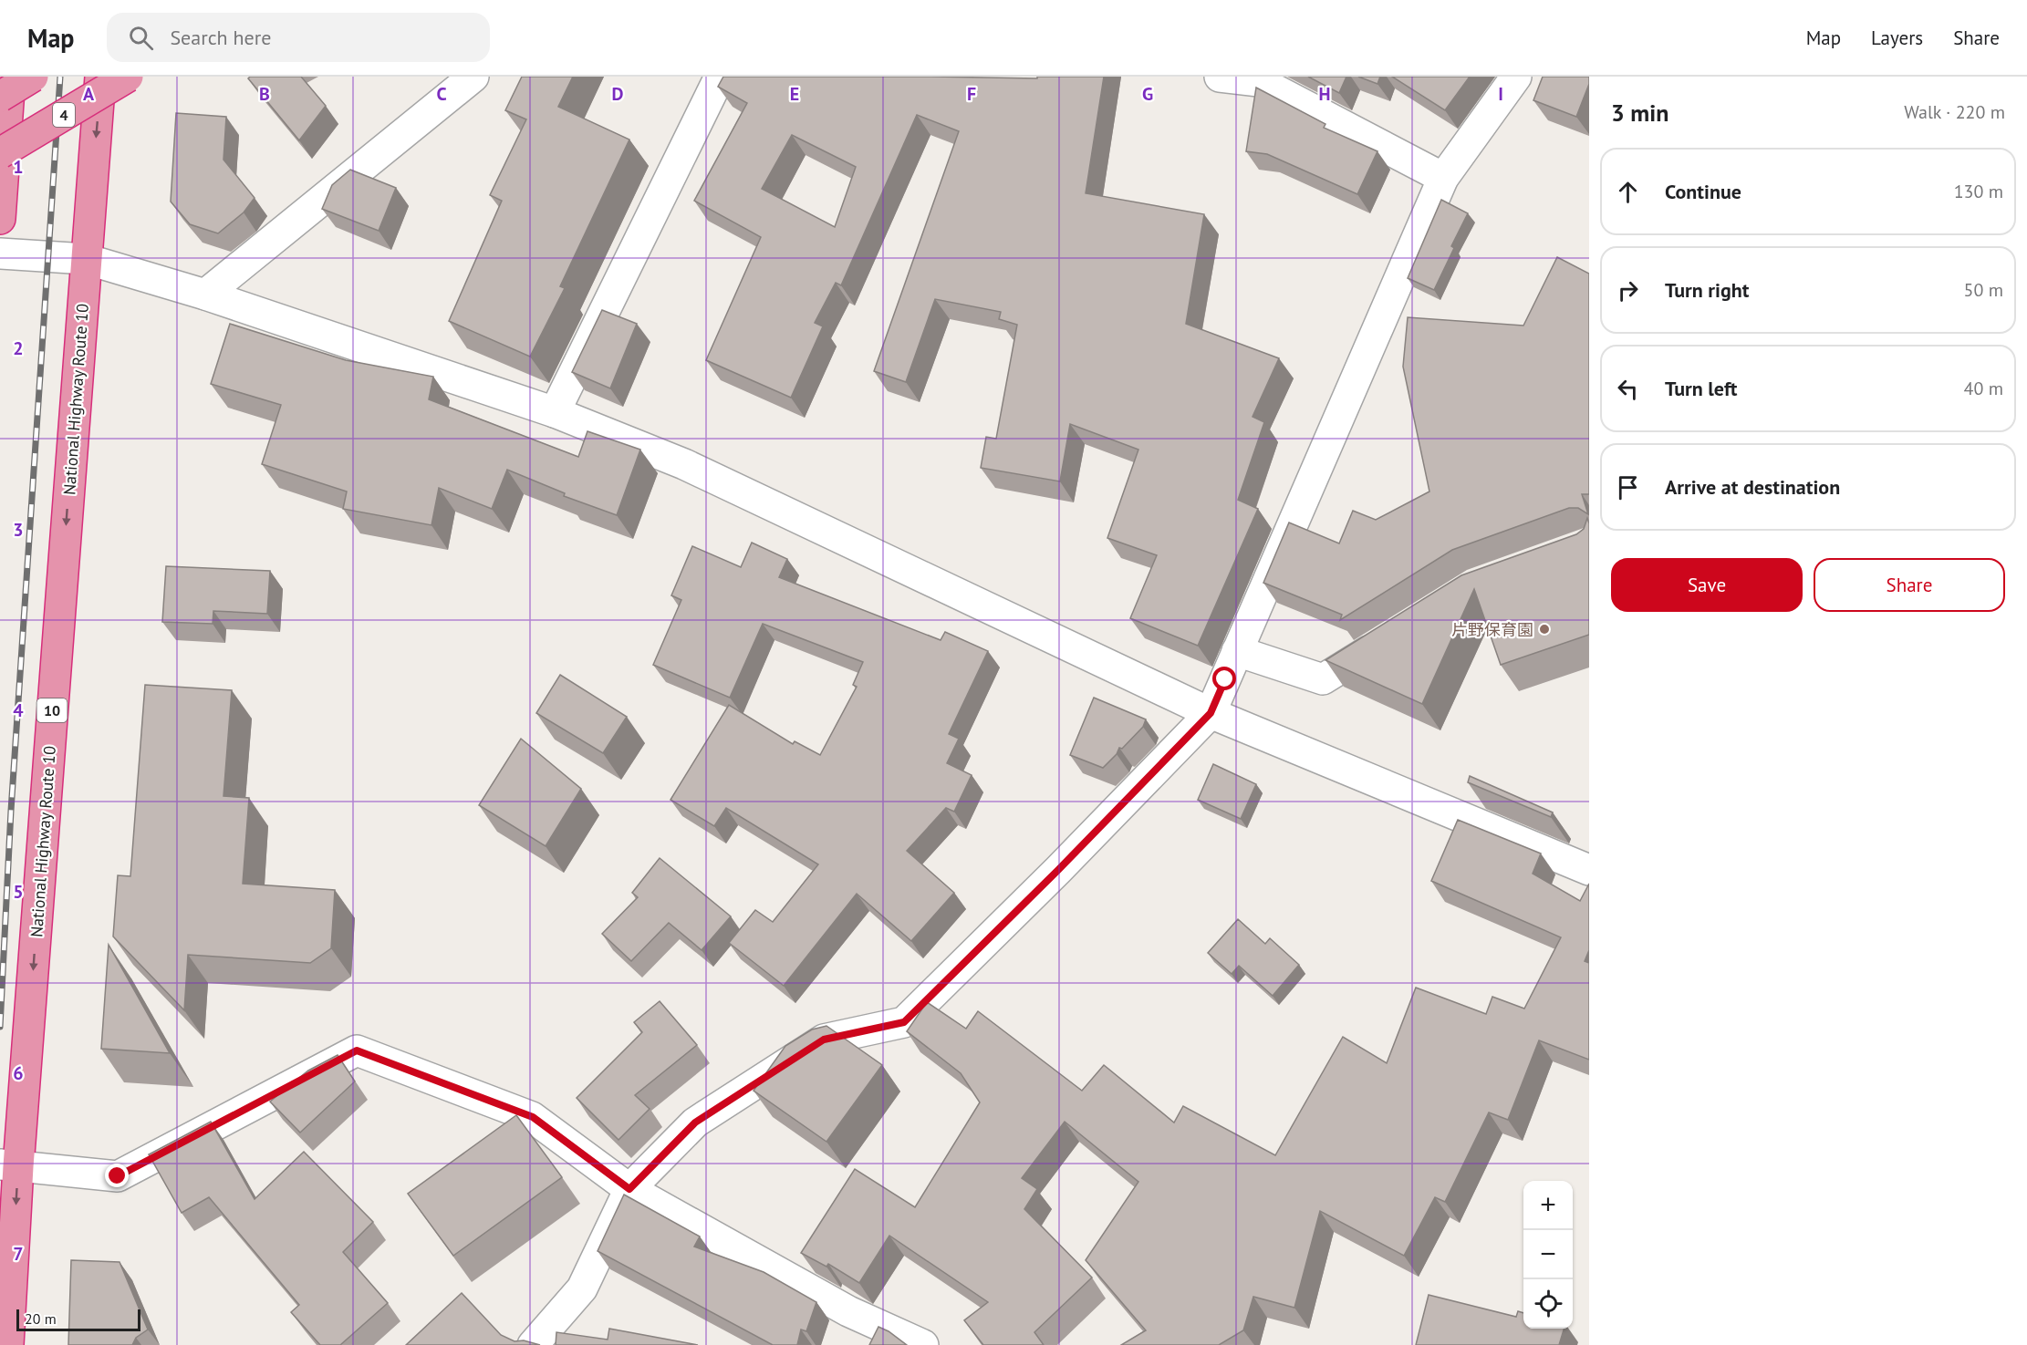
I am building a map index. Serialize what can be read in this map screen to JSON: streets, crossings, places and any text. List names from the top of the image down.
{
  "streets": {
    "highway": ["4", "National Highway Route 10", "10"]
  },
  "one_way": ["National Highway Route 10"],
  "places": ["片野保育園"],
  "scale_bar": "20 m",
  "page": {
    "header": "Map",
    "search": "Search here",
    "nav": ["Map", "Layers", "Share"],
    "heading": ["3 min", "Walk · 220 m"],
    "list": [
      ["Continue", "130 m"],
      ["Turn right", "50 m"],
      ["Turn left", "40 m"],
      "Arrive at destination"
    ],
    "buttons": ["Save", "Share"],
    "map_buttons": ["+", "−"],
    "scale": "20 m"
  },
  "grid": {
    "columns": [
      "A",
      "B",
      "C",
      "D",
      "E",
      "F",
      "G",
      "H",
      "I"
    ],
    "rows": [
      "1",
      "2",
      "3",
      "4",
      "5",
      "6",
      "7"
    ]
  }
}
